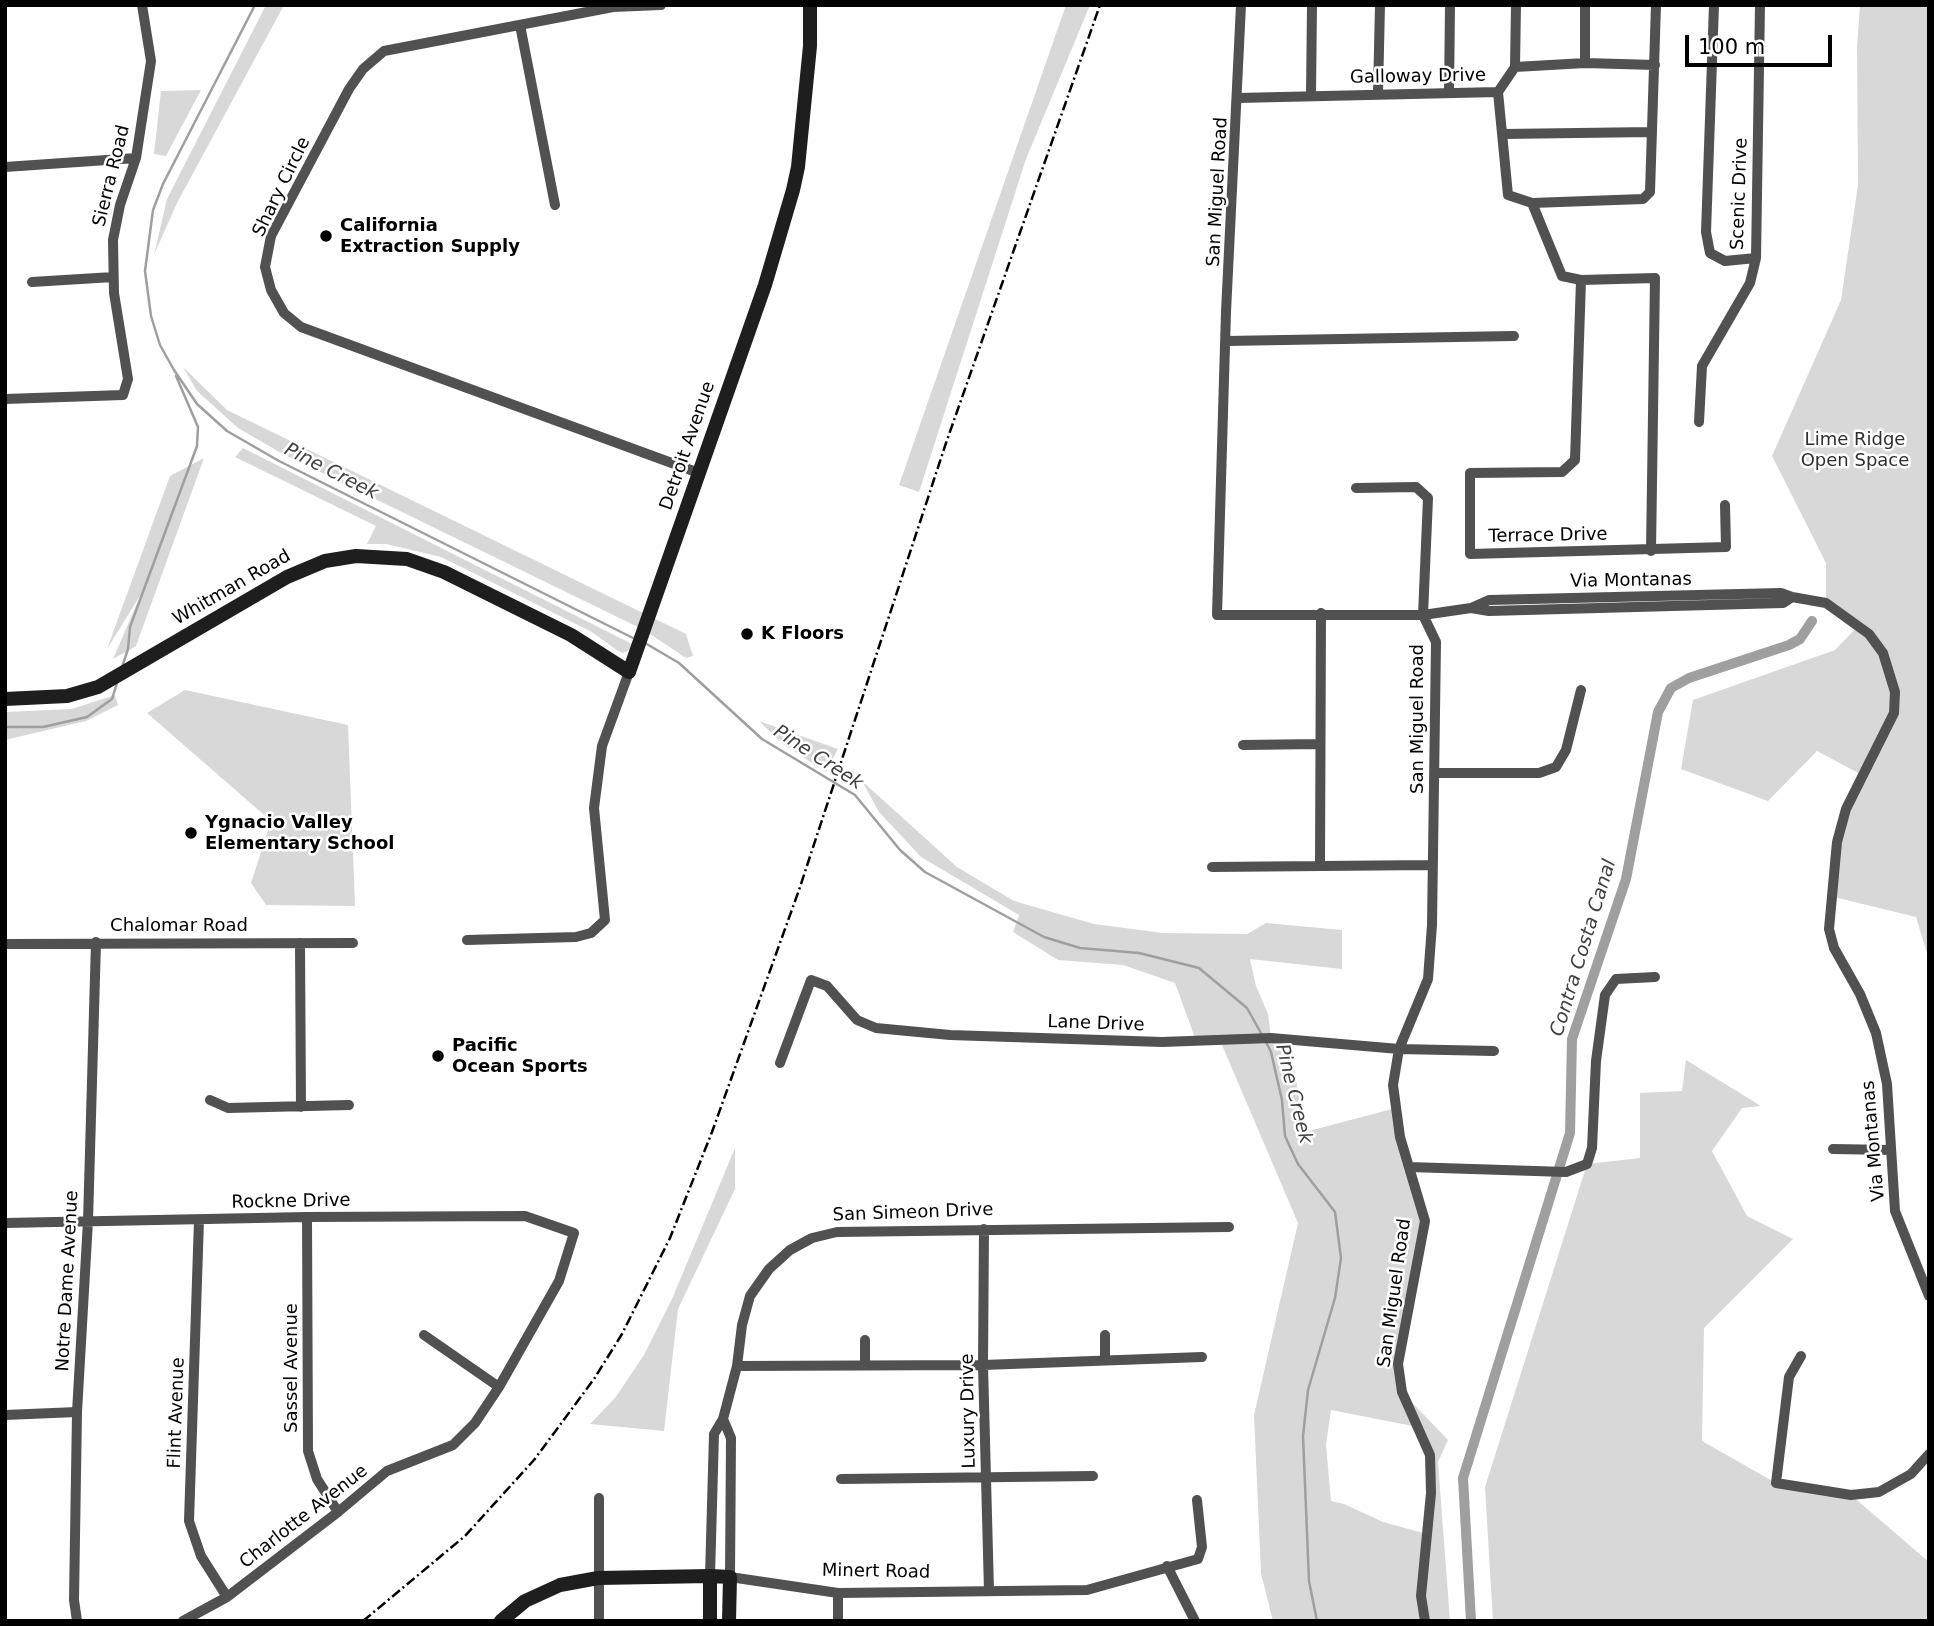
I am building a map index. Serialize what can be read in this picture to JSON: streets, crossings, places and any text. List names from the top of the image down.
{
  "streets": {
    "street": [
      "Galloway Drive",
      "Sierra Road",
      "Shary Circle",
      "San Miguel Road",
      "Scenic Drive",
      "Detroit Avenue",
      "Terrace Drive",
      "Via Montanas",
      "Whitman Road",
      "Chalomar Road",
      "Lane Drive",
      "Rockne Drive",
      "San Simeon Drive",
      "Notre Dame Avenue",
      "Sassel Avenue",
      "Luxury Drive",
      "Flint Avenue",
      "Charlotte Avenue",
      "Minert Road"
    ]
  },
  "crossings": [
    ["Galloway Drive", "San Miguel Road"],
    ["Shary Circle", "Detroit Avenue"],
    ["San Miguel Road", "Via Montanas"],
    ["San Miguel Road", "Lane Drive"],
    ["Detroit Avenue", "Whitman Road"],
    ["Chalomar Road", "Notre Dame Avenue"],
    ["Rockne Drive", "Notre Dame Avenue"],
    ["Rockne Drive", "Sassel Avenue"],
    ["Rockne Drive", "Flint Avenue"],
    ["Rockne Drive", "Charlotte Avenue"],
    ["San Simeon Drive", "Luxury Drive"],
    ["San Simeon Drive", "Minert Road"],
    ["Sassel Avenue", "Charlotte Avenue"],
    ["Luxury Drive", "Minert Road"],
    ["Flint Avenue", "Charlotte Avenue"]
  ],
  "water": ["Pine Creek", "Contra Costa Canal"],
  "parks": ["Lime Ridge Open Space"],
  "places": [
    "California Extraction Supply",
    "K Floors",
    "Ygnacio Valley Elementary School",
    "Pacific Ocean Sports"
  ],
  "scale_bar": "100 m"
}
